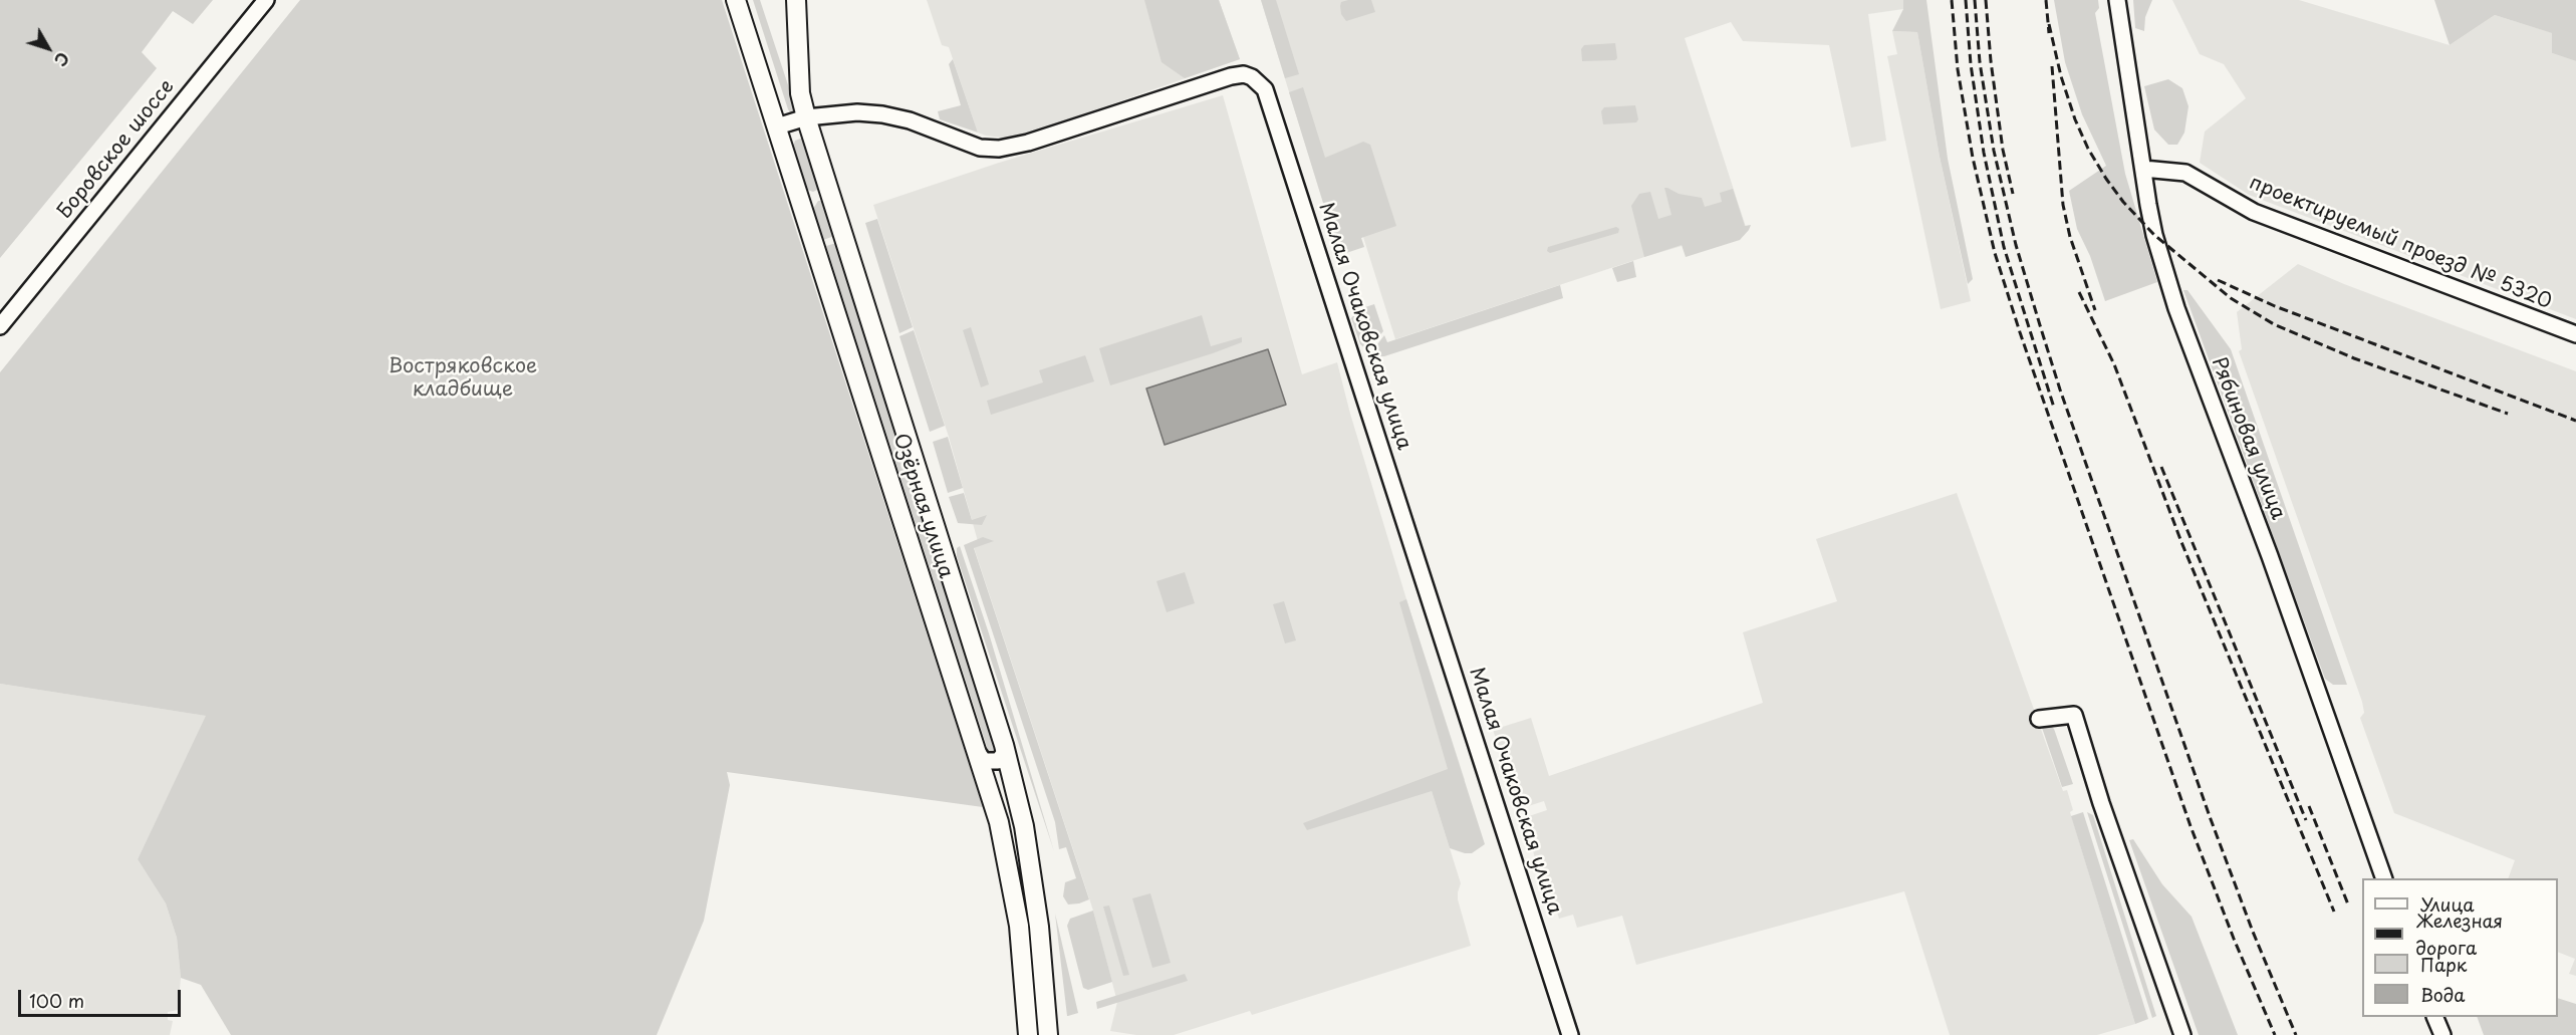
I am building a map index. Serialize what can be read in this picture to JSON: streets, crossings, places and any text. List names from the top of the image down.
{
  "streets": {
    "main road": ["Озёрная улица"],
    "street": [
      "Боровское шоссе",
      "проектируемый проезд № 5320",
      "Малая Очаковская улица",
      "Рябиновая улица"
    ]
  },
  "crossings": [
    ["проектируемый проезд № 5320", "Рябиновая улица"],
    ["Малая Очаковская улица", "Озёрная улица"]
  ],
  "parks": ["Востряковское кладбище"],
  "legend": [
    "Улица",
    "Железная дорога",
    "Парк",
    "Вода"
  ],
  "scale_bar": "100 m",
  "north": "bottom right"
}
